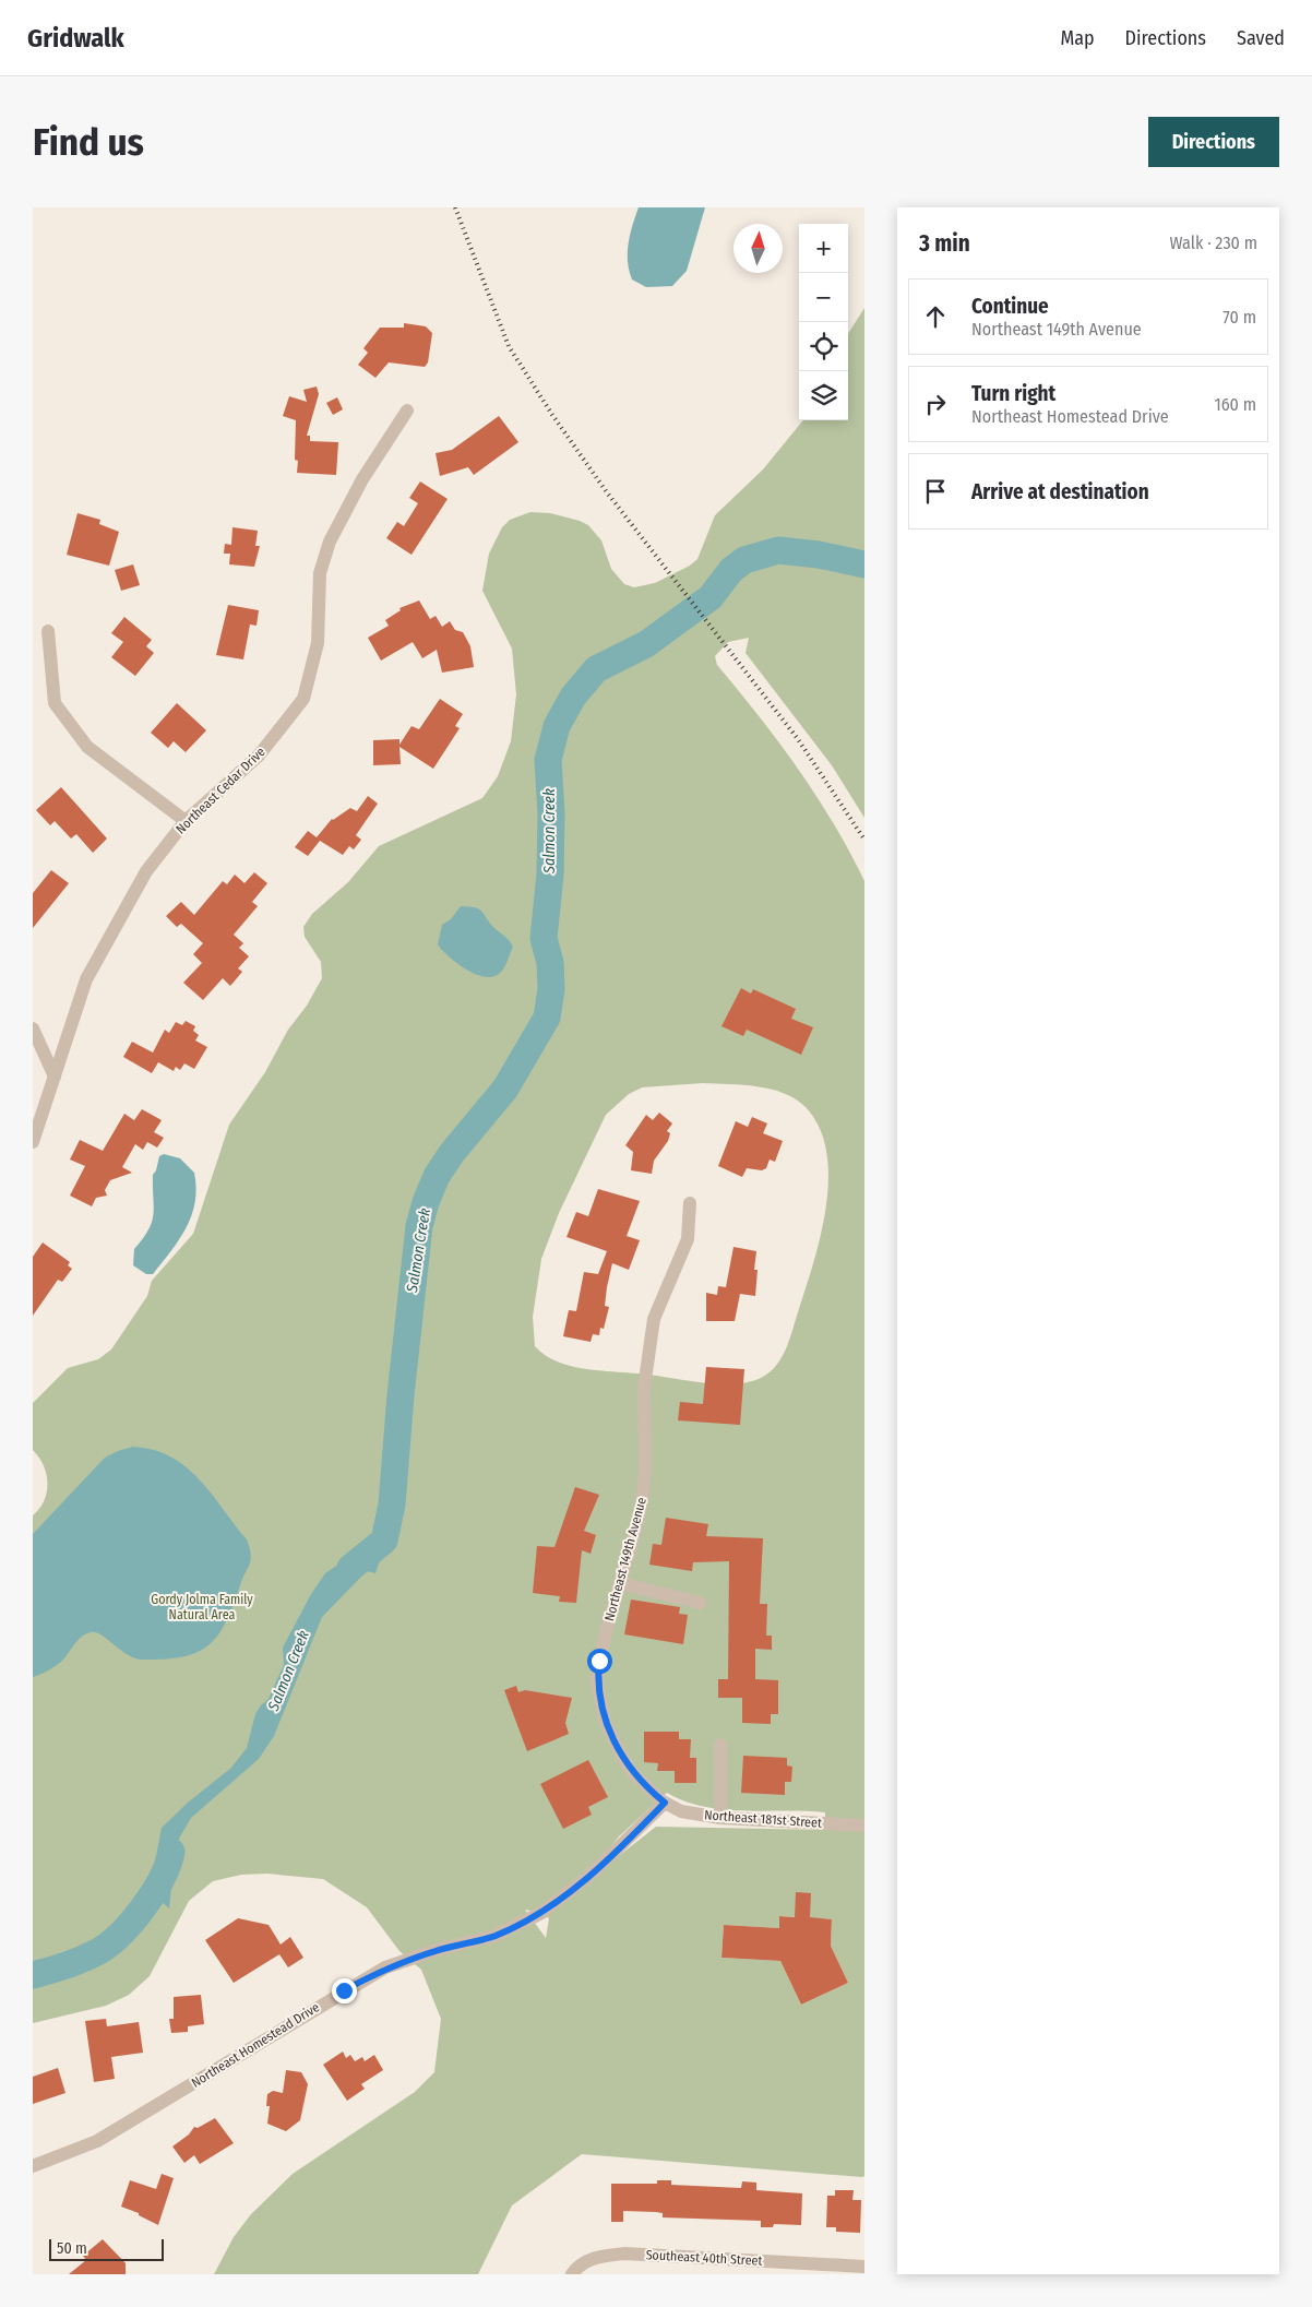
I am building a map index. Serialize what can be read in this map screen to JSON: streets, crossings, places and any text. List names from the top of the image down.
{
  "streets": {
    "street": [
      "Northeast Cedar Drive",
      "Northeast 149th Avenue",
      "Northeast 181st Street",
      "Northeast Homestead Drive",
      "Southeast 40th Street"
    ]
  },
  "crossings": [
    ["Northeast 149th Avenue", "Northeast 181st Street"],
    ["Northeast 149th Avenue", "Northeast Homestead Drive"],
    ["Northeast 181st Street", "Northeast Homestead Drive"]
  ],
  "water": ["Salmon Creek"],
  "parks": ["Gordy Jolma Family Natural Area"],
  "scale_bar": "50 m",
  "north": "top",
  "page": {
    "header": "Gridwalk",
    "nav": ["Map", "Directions", "Saved"],
    "buttons": "Directions",
    "title": "Find us",
    "heading": ["3 min", "Walk · 230 m"],
    "map_buttons": ["+", "−"],
    "list": [
      ["Continue", "Northeast 149th Avenue", "70 m"],
      ["Turn right", "Northeast Homestead Drive", "160 m"],
      "Arrive at destination"
    ],
    "scale": "50 m"
  }
}
